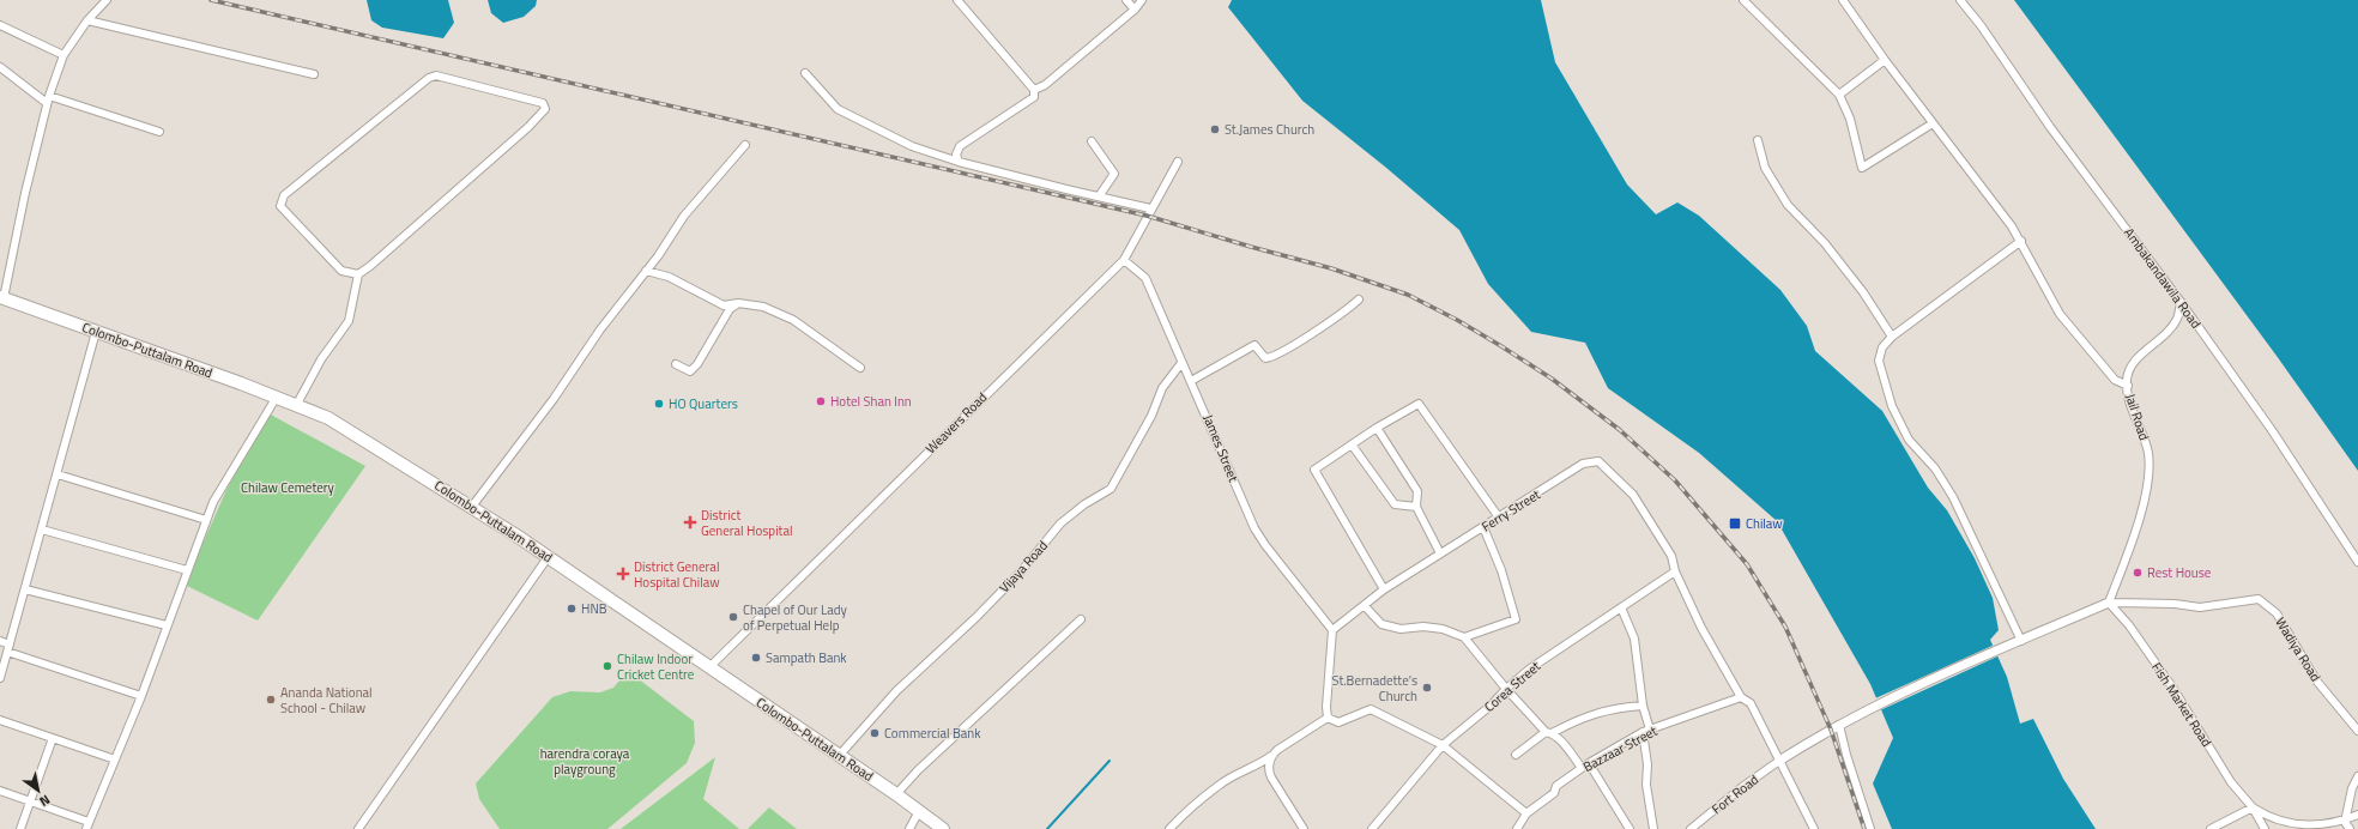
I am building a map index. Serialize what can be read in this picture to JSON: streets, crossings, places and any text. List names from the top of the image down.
{
  "streets": {
    "highway": ["Colombo-Puttalam Road"],
    "street": [
      "Ambakandawila Road",
      "Jail Road",
      "Weavers Road",
      "James Street",
      "Ferry Street",
      "Vijaya Road",
      "Wadiya Road",
      "Corea Street",
      "Fish Market Road",
      "Bazzaar Street",
      "Fort Road"
    ]
  },
  "crossings": [
    ["Ambakandawila Road", "Jail Road"],
    ["Colombo-Puttalam Road", "Weavers Road"],
    ["Colombo-Puttalam Road", "Vijaya Road"],
    ["Jail Road", "Wadiya Road"],
    ["Jail Road", "Fish Market Road"],
    ["Weavers Road", "James Street"],
    ["James Street", "Ferry Street"],
    ["James Street", "Vijaya Road"],
    ["Ferry Street", "Corea Street"],
    ["Ferry Street", "Bazzaar Street"],
    ["Ferry Street", "Fort Road"],
    ["Wadiya Road", "Fish Market Road"]
  ],
  "parks": ["Chilaw Cemetery", "harendra coraya playgroung"],
  "places": {
    "other": [
      "St.James Church",
      "Hotel Shan Inn",
      "HO Quarters",
      "Rest House",
      "HNB",
      "Chapel of Our Lady of Perpetual Help",
      "Sampath Bank",
      "Chilaw Indoor Cricket Centre",
      "St.Bernadette's Church",
      "Ananda National School - Chilaw",
      "Commercial Bank"
    ],
    "health": ["District General Hospital", "District General Hospital Chilaw"],
    "transit": ["Chilaw"]
  },
  "north": "bottom right"
}
